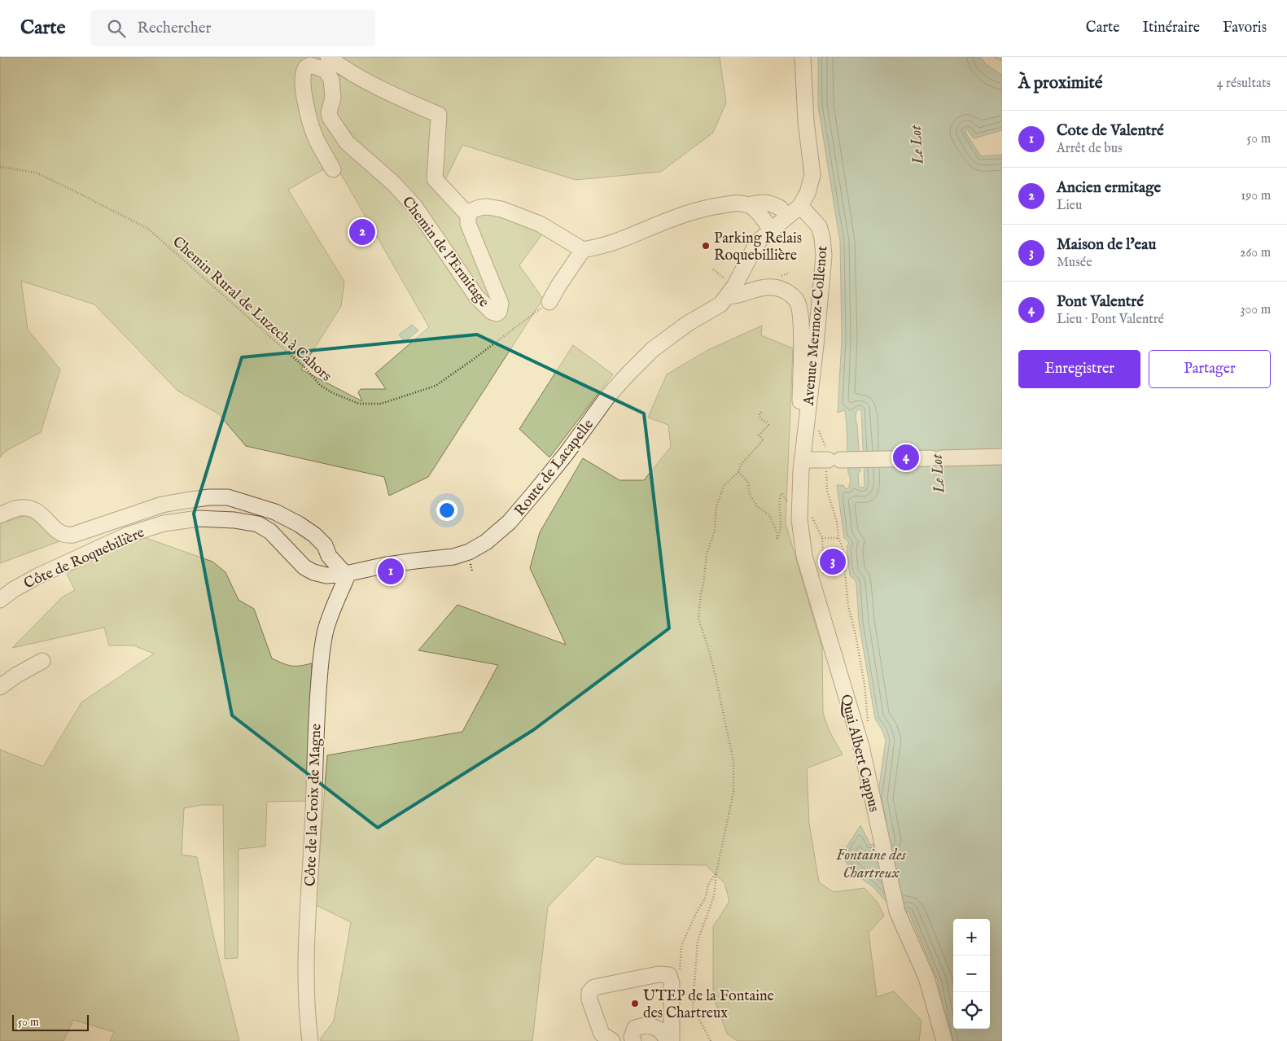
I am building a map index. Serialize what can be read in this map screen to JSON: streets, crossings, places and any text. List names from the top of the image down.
{
  "streets": {
    "street": [
      "Chemin de l'Ermitage",
      "Avenue Mermoz-Collenot",
      "Route de Lacapelle",
      "Côte de Roquebilière",
      "Quai Albert Cappus",
      "Côte de la Croix de Magne"
    ],
    "path": ["Chemin Rural de Luzech à Cahors"]
  },
  "crossings": [
    ["Avenue Mermoz-Collenot", "Route de Lacapelle"],
    ["Avenue Mermoz-Collenot", "Quai Albert Cappus"],
    ["Route de Lacapelle", "Côte de Roquebilière"],
    ["Route de Lacapelle", "Côte de la Croix de Magne"],
    ["Côte de Roquebilière", "Côte de la Croix de Magne"]
  ],
  "water": ["Le Lot", "Fontaine des Chartreux"],
  "places": ["Parking Relais Roquebillière", "UTEP de la Fontaine des Chartreux"],
  "scale_bar": "50 m",
  "page": {
    "header": "Carte",
    "search": "Rechercher",
    "nav": ["Carte", "Itinéraire", "Favoris"],
    "heading": ["À proximité", "4 résultats"],
    "list": [
      {
        "mark": "1",
        "name": "Cote de Valentré",
        "note": "Arrêt de bus",
        "value": "50 m"
      },
      {
        "mark": "2",
        "name": "Ancien ermitage",
        "note": "Lieu",
        "value": "190 m"
      },
      {
        "mark": "3",
        "name": "Maison de l'eau",
        "note": "Musée",
        "value": "260 m"
      },
      {
        "mark": "4",
        "name": "Pont Valentré",
        "note": "Lieu · Pont Valentré",
        "value": "300 m"
      }
    ],
    "pins": [
      "2",
      "4",
      "3",
      "1"
    ],
    "buttons": ["Enregistrer", "Partager"],
    "map_buttons": ["+", "−"],
    "scale": "50 m"
  }
}
